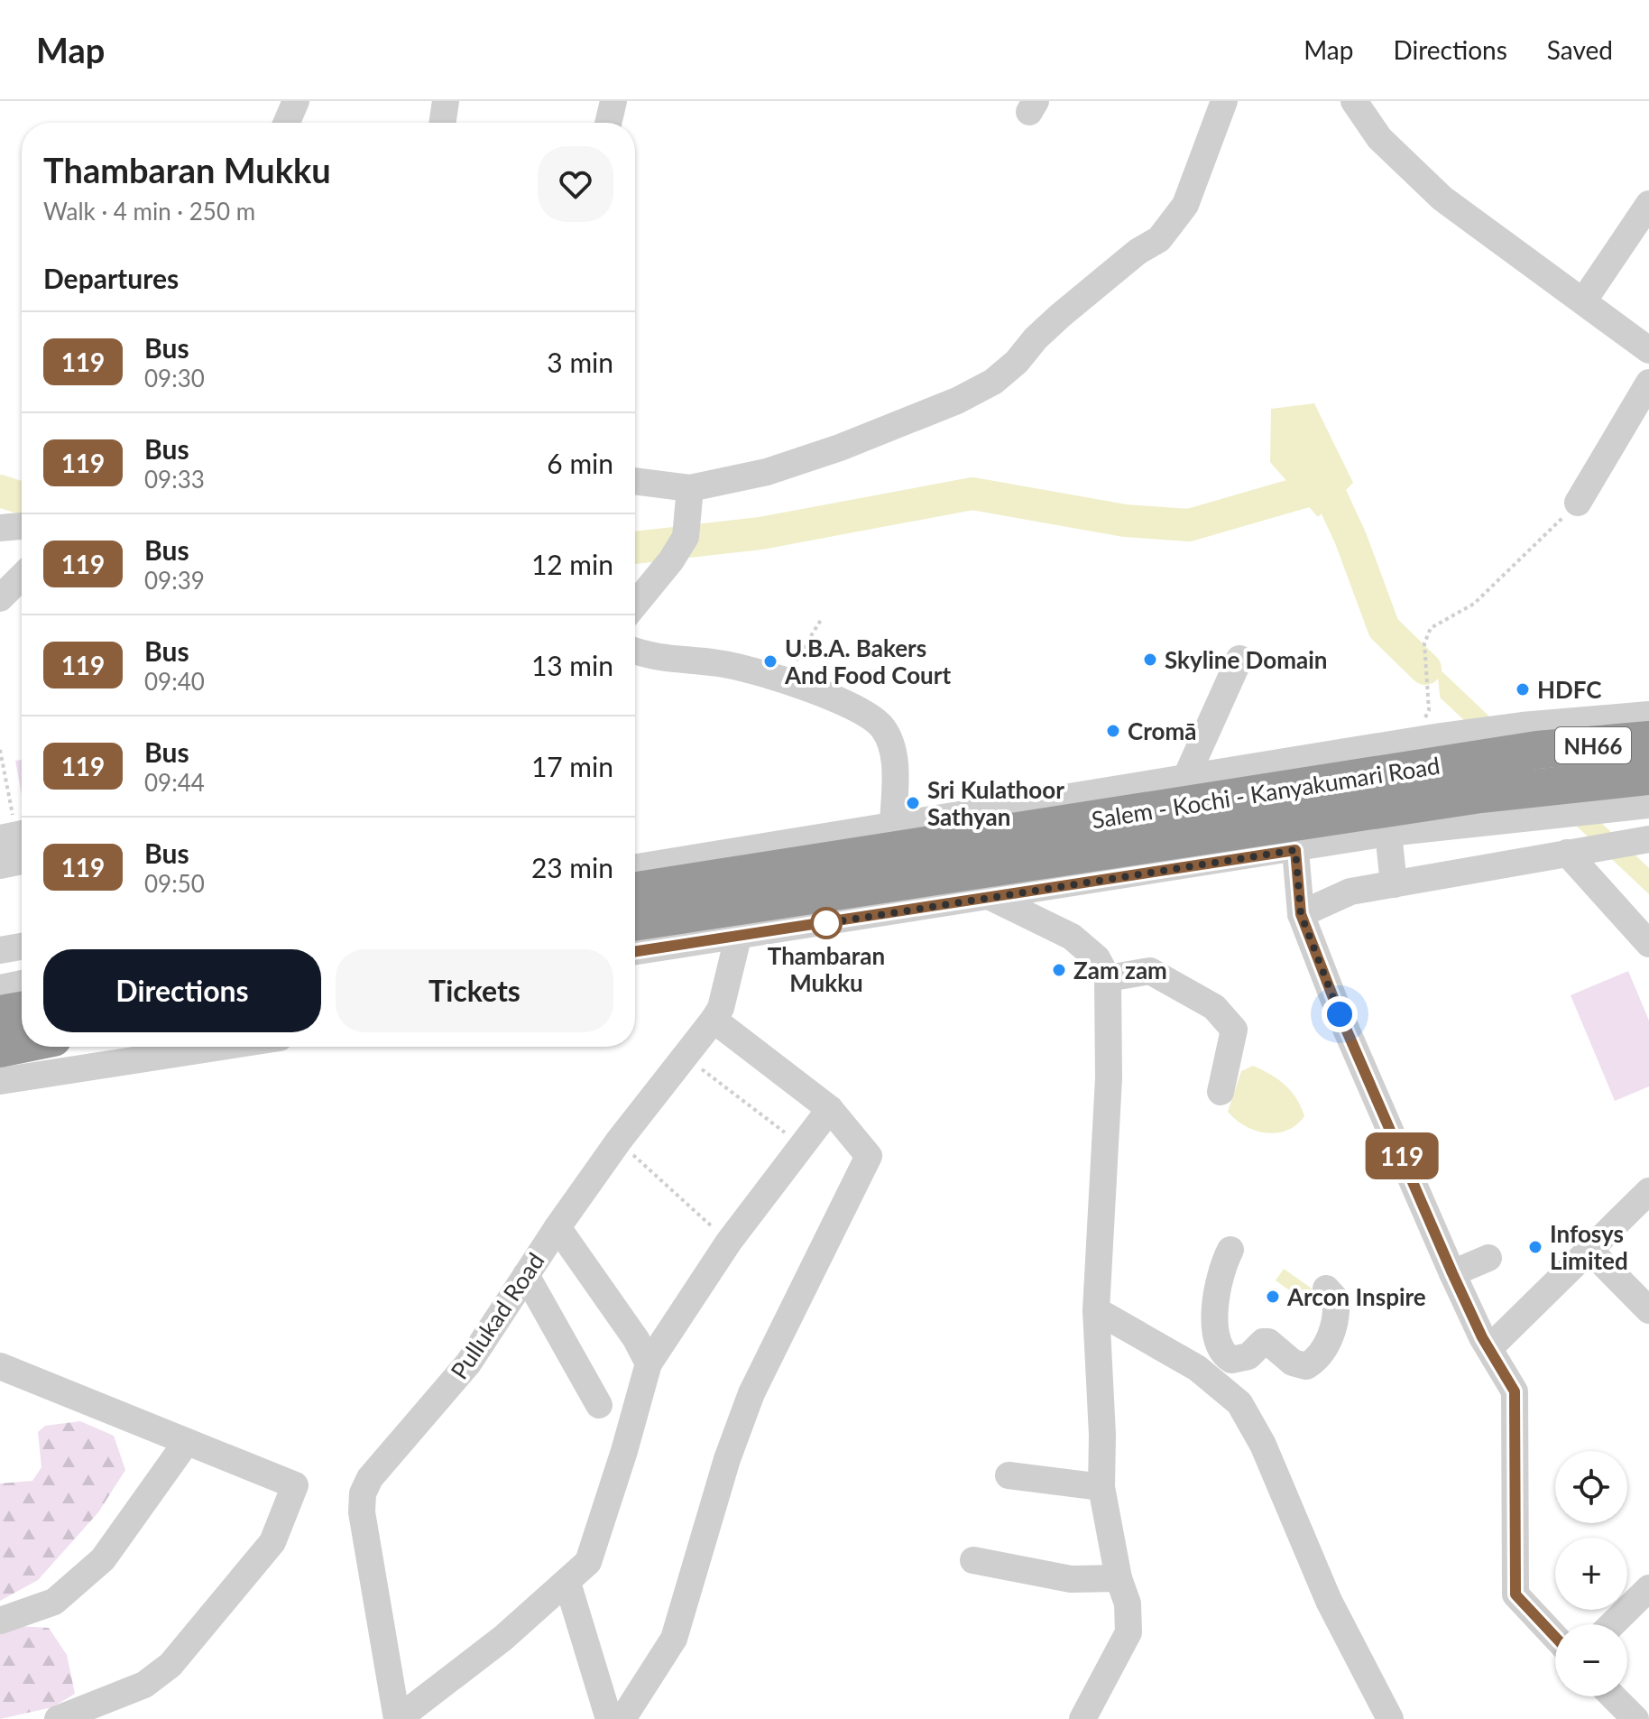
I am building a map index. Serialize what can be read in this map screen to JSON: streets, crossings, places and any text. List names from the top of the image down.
{
  "streets": {
    "highway": ["NH66", "Salem - Kochi - Kanyakumari Road"],
    "street": ["Pullukad Road"]
  },
  "places": [
    "Skyline Domain",
    "U.B.A. Bakers And Food Court",
    "HDFC",
    "Cromā",
    "Sri Kulathoor Sathyan",
    "Thambaran Mukku",
    "Zam zam",
    "Infosys Limited",
    "Arcon Inspire"
  ],
  "lines": ["bus line 119"],
  "page": {
    "header": "Map",
    "nav": ["Map", "Directions", "Saved"],
    "on_map": "119",
    "heading": [
      ["Thambaran Mukku", "Walk · 4 min · 250 m"],
      "Departures"
    ],
    "list": [
      {
        "mark": "119",
        "name": "Bus",
        "note": "09:30",
        "value": "3 min"
      },
      {
        "mark": "119",
        "name": "Bus",
        "note": "09:33",
        "value": "6 min"
      },
      {
        "mark": "119",
        "name": "Bus",
        "note": "09:39",
        "value": "12 min"
      },
      {
        "mark": "119",
        "name": "Bus",
        "note": "09:40",
        "value": "13 min"
      },
      {
        "mark": "119",
        "name": "Bus",
        "note": "09:44",
        "value": "17 min"
      },
      {
        "mark": "119",
        "name": "Bus",
        "note": "09:50",
        "value": "23 min"
      }
    ],
    "buttons": ["Directions", "Tickets"],
    "map_buttons": ["+", "−"]
  }
}
